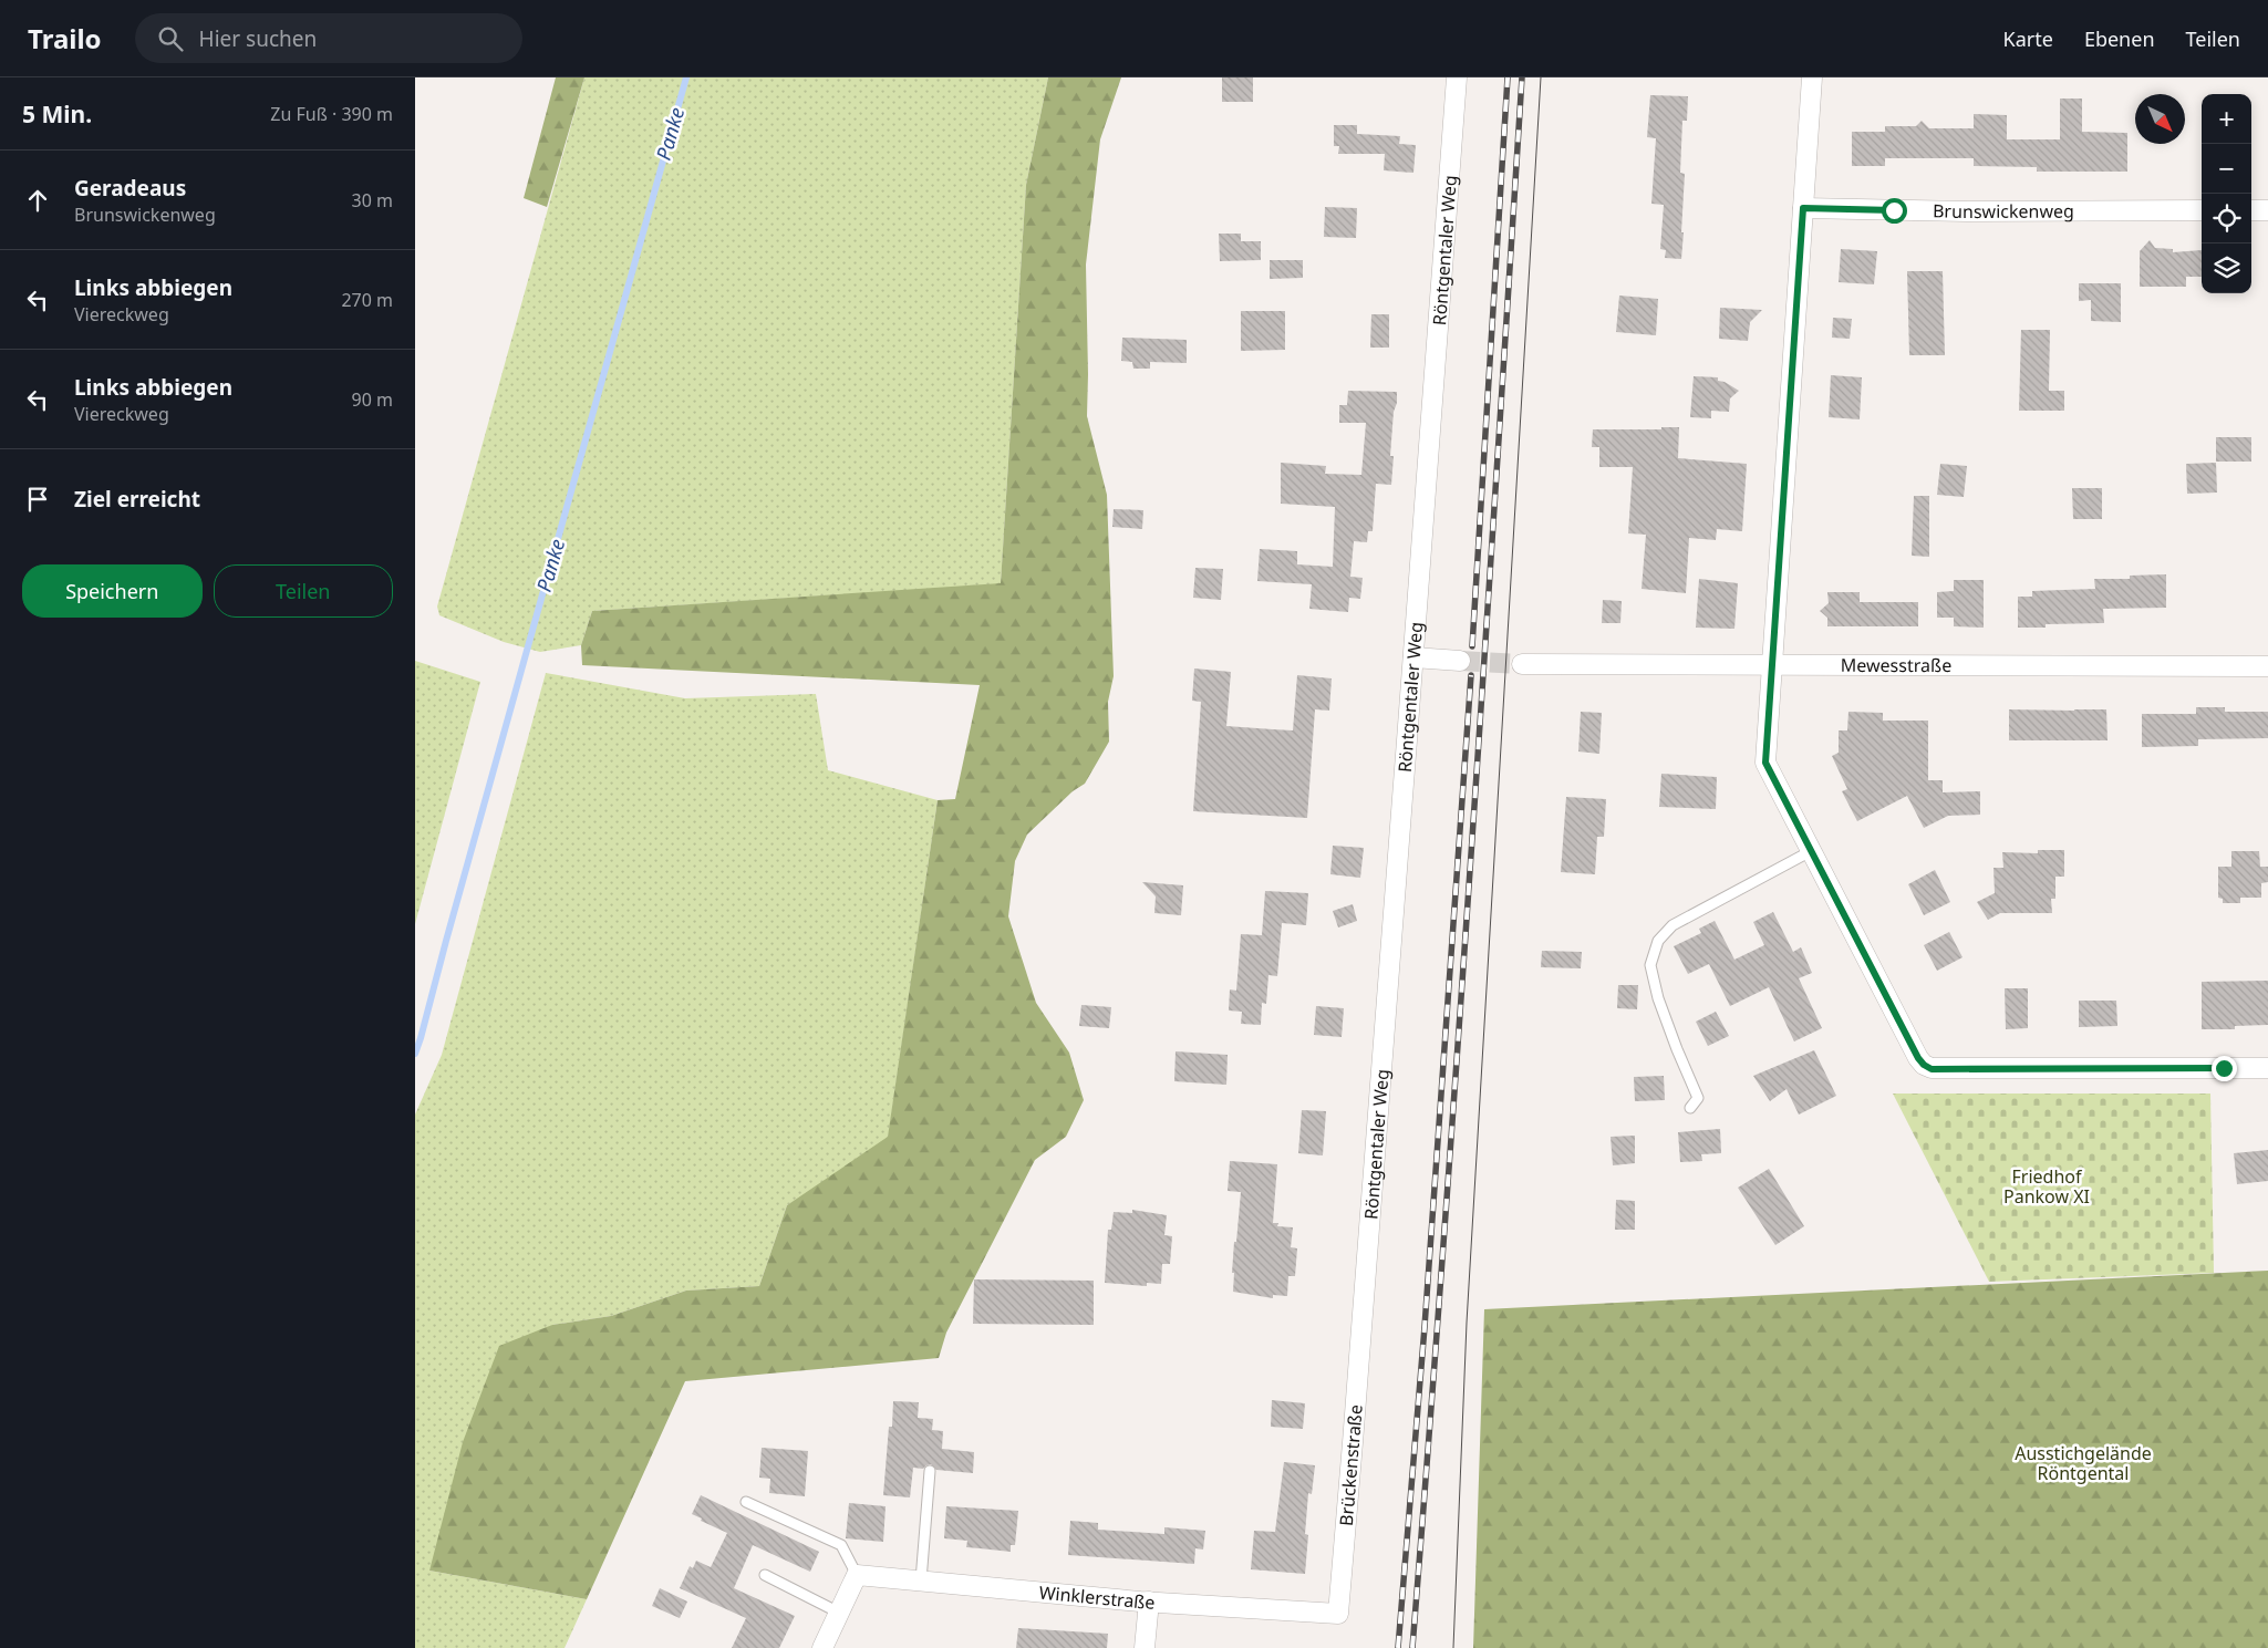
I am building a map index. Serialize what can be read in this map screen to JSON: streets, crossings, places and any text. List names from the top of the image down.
{
  "streets": {
    "street": [
      "Brunswickenweg",
      "Röntgentaler Weg",
      "Mewesstraße",
      "Brückenstraße",
      "Winklerstraße"
    ]
  },
  "crossings": [
    ["Röntgentaler Weg", "Brückenstraße"],
    ["Brückenstraße", "Winklerstraße"]
  ],
  "water": ["Panke"],
  "parks": ["Friedhof Pankow XI", "Ausstichgelände Röntgental"],
  "north": "bottom right",
  "page": {
    "header": "Trailo",
    "search": "Hier suchen",
    "nav": ["Karte", "Ebenen", "Teilen"],
    "heading": ["5 Min.", "Zu Fuß · 390 m"],
    "map_buttons": ["+", "−"],
    "list": [
      ["Geradeaus", "Brunswickenweg", "30 m"],
      ["Links abbiegen", "Viereckweg", "270 m"],
      ["Links abbiegen", "Viereckweg", "90 m"],
      "Ziel erreicht"
    ],
    "buttons": ["Speichern", "Teilen"]
  }
}
